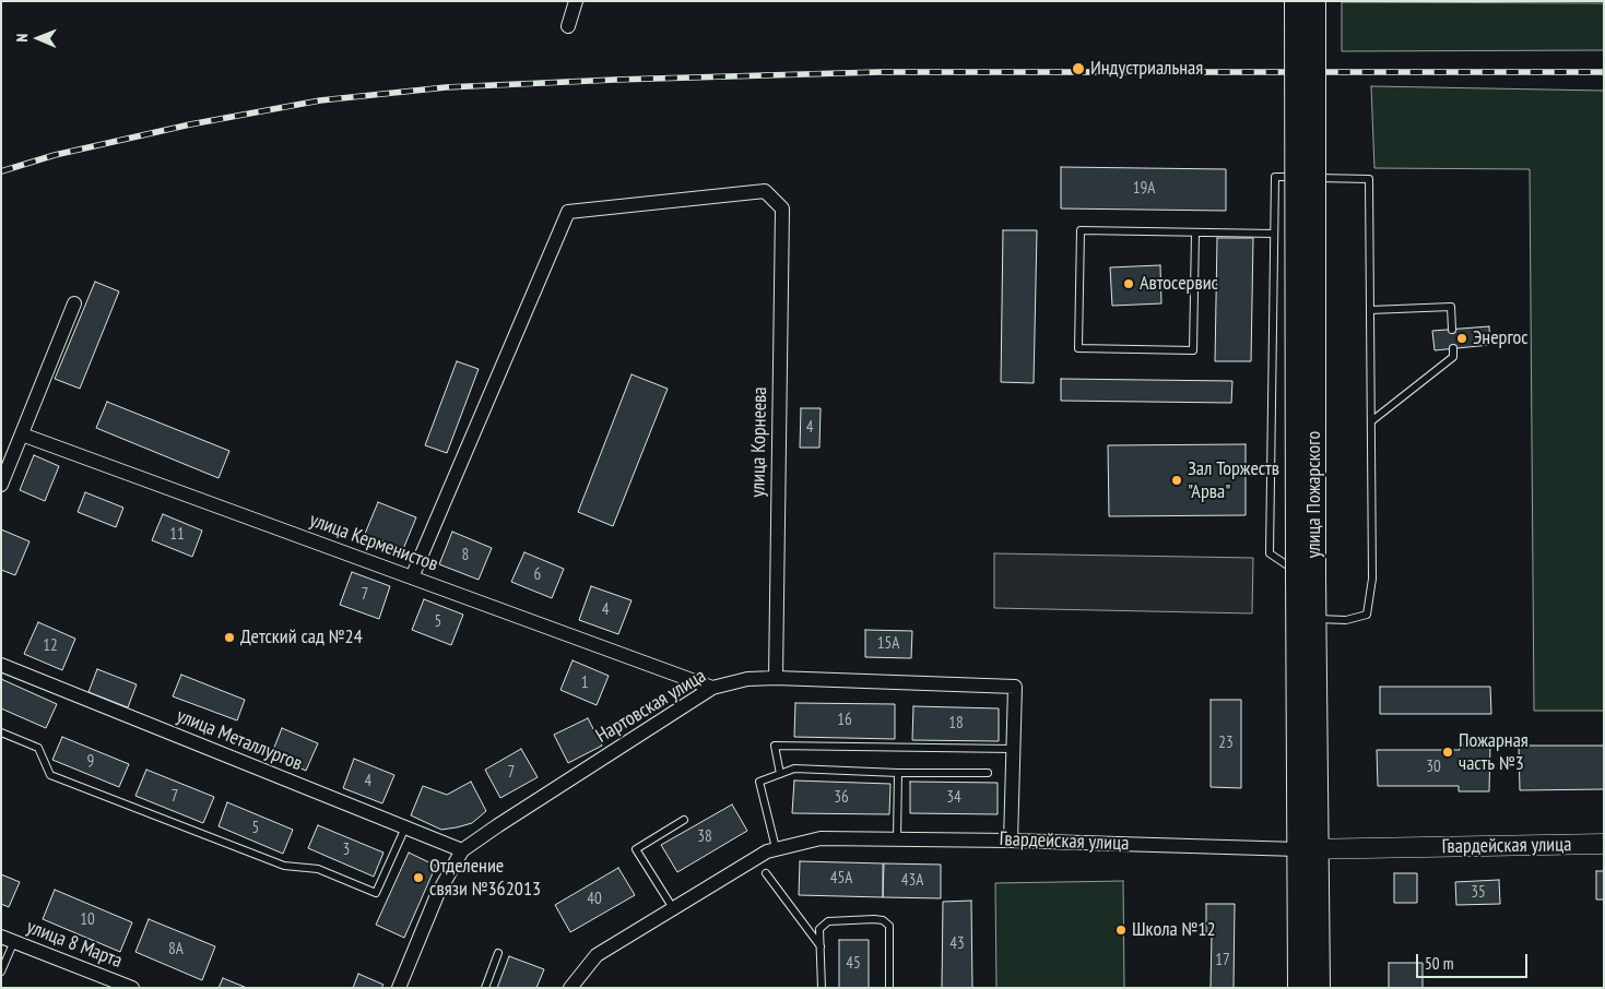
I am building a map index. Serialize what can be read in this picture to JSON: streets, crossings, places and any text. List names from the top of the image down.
{
  "streets": {
    "main road": ["улица Пожарского"],
    "street": [
      "улица Корнеева",
      "улица Керменистов",
      "Нартовская улица",
      "улица Металлургов",
      "Гвардейская улица",
      "улица 8 Марта"
    ]
  },
  "crossings": [
    ["улица Корнеева", "улица Керменистов"],
    ["улица Корнеева", "Нартовская улица"],
    ["улица Пожарского", "Гвардейская улица"],
    ["улица Керменистов", "Нартовская улица"],
    ["Нартовская улица", "улица Металлургов"],
    ["Нартовская улица", "Гвардейская улица"]
  ],
  "places": [
    "Индустриальная",
    "Автосервис",
    "Энергос",
    "Зал Торжеств \"Арва\"",
    "Детский сад №24",
    "Пожарная часть №3",
    "Отделение связи №362013",
    "Школа №12"
  ],
  "house_numbers": [
    "19А",
    "4",
    "11",
    "8",
    "6",
    "7",
    "4",
    "5",
    "15А",
    "12",
    "1",
    "16",
    "18",
    "23",
    "9",
    "30",
    "7",
    "4",
    "7",
    "36",
    "34",
    "5",
    "38",
    "3",
    "45А",
    "43А",
    "35",
    "40",
    "10",
    "43",
    "8А",
    "17",
    "45"
  ],
  "scale_bar": "50 m",
  "north": "left"
}
